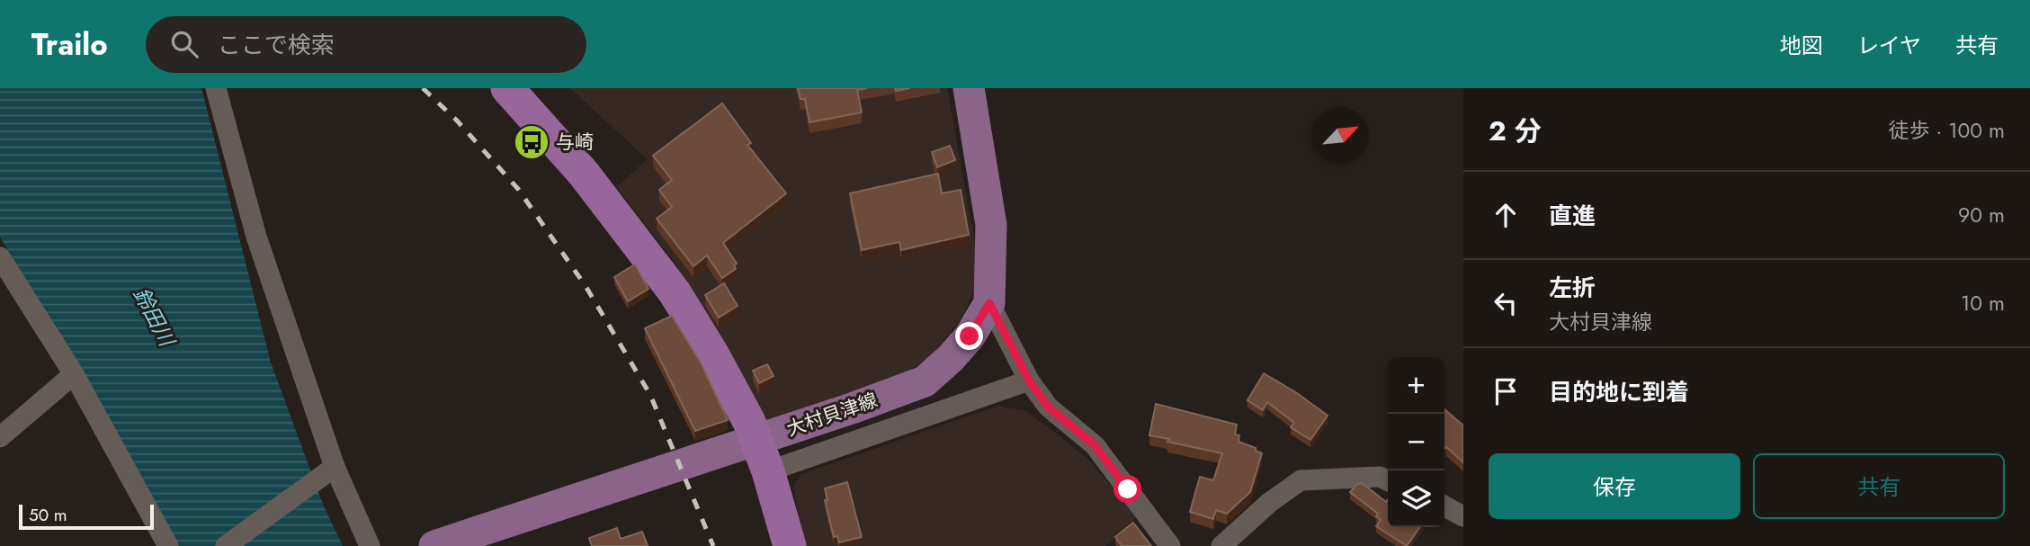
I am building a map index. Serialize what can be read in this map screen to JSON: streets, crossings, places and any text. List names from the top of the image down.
{
  "streets": {
    "main road": ["大村貝津線"]
  },
  "water": ["鈴田川"],
  "places": {
    "bus stop": ["与崎"]
  },
  "scale_bar": "50 m",
  "north": "top right",
  "page": {
    "header": "Trailo",
    "search": "ここで検索",
    "nav": ["地図", "レイヤ", "共有"],
    "heading": ["2 分", "徒歩 · 100 m"],
    "list": [
      ["直進", "90 m"],
      ["左折", "大村貝津線", "10 m"],
      "目的地に到着"
    ],
    "map_buttons": ["+", "−"],
    "buttons": ["保存", "共有"],
    "scale": "50 m"
  }
}
